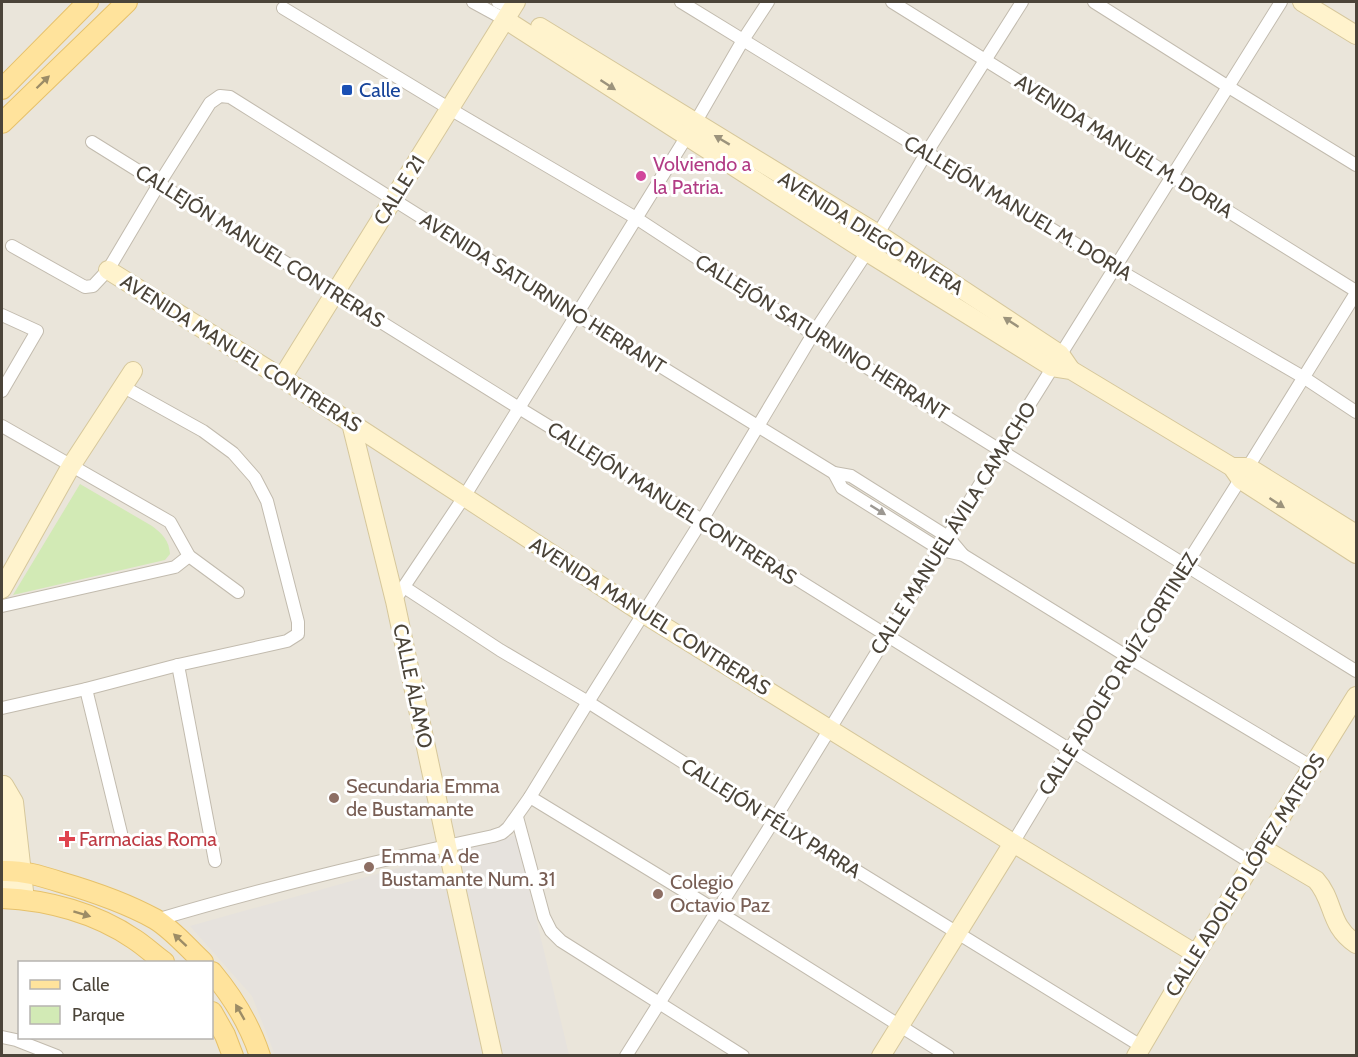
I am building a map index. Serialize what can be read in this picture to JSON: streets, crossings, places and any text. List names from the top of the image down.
{
  "streets": {
    "street": [
      "AVENIDA MANUEL M. DORIA",
      "CALLE 21",
      "CALLEJÓN MANUEL M. DORIA",
      "AVENIDA DIEGO RIVERA",
      "CALLEJÓN MANUEL CONTRERAS",
      "AVENIDA SATURNINO HERRANT",
      "CALLEJÓN SATURNINO HERRANT",
      "AVENIDA MANUEL CONTRERAS",
      "CALLE MANUEL ÁVILA CAMACHO",
      "CALLE ADOLFO RUÍZ CORTINEZ",
      "CALLE ÁLAMO",
      "CALLEJÓN FÉLIX PARRA",
      "CALLE ADOLFO LÓPEZ MATEOS"
    ]
  },
  "crossings": [
    ["AVENIDA MANUEL M. DORIA", "CALLE MANUEL ÁVILA CAMACHO"],
    ["AVENIDA MANUEL M. DORIA", "CALLE ADOLFO RUÍZ CORTINEZ"],
    ["CALLE 21", "AVENIDA DIEGO RIVERA"],
    ["CALLE 21", "CALLEJÓN MANUEL CONTRERAS"],
    ["CALLE 21", "AVENIDA SATURNINO HERRANT"],
    ["CALLE 21", "CALLEJÓN SATURNINO HERRANT"],
    ["CALLE 21", "AVENIDA MANUEL CONTRERAS"],
    ["CALLEJÓN MANUEL M. DORIA", "CALLE MANUEL ÁVILA CAMACHO"],
    ["CALLEJÓN MANUEL M. DORIA", "CALLE ADOLFO RUÍZ CORTINEZ"],
    ["AVENIDA DIEGO RIVERA", "CALLE MANUEL ÁVILA CAMACHO"],
    ["AVENIDA DIEGO RIVERA", "CALLE ADOLFO RUÍZ CORTINEZ"],
    ["CALLEJÓN MANUEL CONTRERAS", "AVENIDA SATURNINO HERRANT"],
    ["CALLEJÓN MANUEL CONTRERAS", "CALLE MANUEL ÁVILA CAMACHO"],
    ["CALLEJÓN MANUEL CONTRERAS", "CALLE ADOLFO RUÍZ CORTINEZ"],
    ["CALLEJÓN MANUEL CONTRERAS", "CALLE ADOLFO LÓPEZ MATEOS"],
    ["AVENIDA SATURNINO HERRANT", "CALLE MANUEL ÁVILA CAMACHO"],
    ["AVENIDA SATURNINO HERRANT", "CALLE ADOLFO RUÍZ CORTINEZ"],
    ["AVENIDA SATURNINO HERRANT", "CALLE ADOLFO LÓPEZ MATEOS"],
    ["CALLEJÓN SATURNINO HERRANT", "CALLE MANUEL ÁVILA CAMACHO"],
    ["CALLEJÓN SATURNINO HERRANT", "CALLE ADOLFO RUÍZ CORTINEZ"],
    ["AVENIDA MANUEL CONTRERAS", "CALLE MANUEL ÁVILA CAMACHO"],
    ["AVENIDA MANUEL CONTRERAS", "CALLE ADOLFO RUÍZ CORTINEZ"],
    ["AVENIDA MANUEL CONTRERAS", "CALLE ÁLAMO"],
    ["AVENIDA MANUEL CONTRERAS", "CALLE ADOLFO LÓPEZ MATEOS"],
    ["CALLE MANUEL ÁVILA CAMACHO", "CALLEJÓN FÉLIX PARRA"],
    ["CALLE ADOLFO RUÍZ CORTINEZ", "CALLEJÓN FÉLIX PARRA"],
    ["CALLE ÁLAMO", "CALLEJÓN FÉLIX PARRA"],
    ["CALLEJÓN FÉLIX PARRA", "CALLE ADOLFO LÓPEZ MATEOS"]
  ],
  "places": {
    "transit": ["Calle"],
    "other": [
      "Volviendo a la Patria.",
      "Secundaria Emma de Bustamante",
      "Emma A de Bustamante Num. 31",
      "Colegio Octavio Paz"
    ],
    "health": ["Farmacias Roma"]
  },
  "legend": ["Calle", "Parque"]
}
